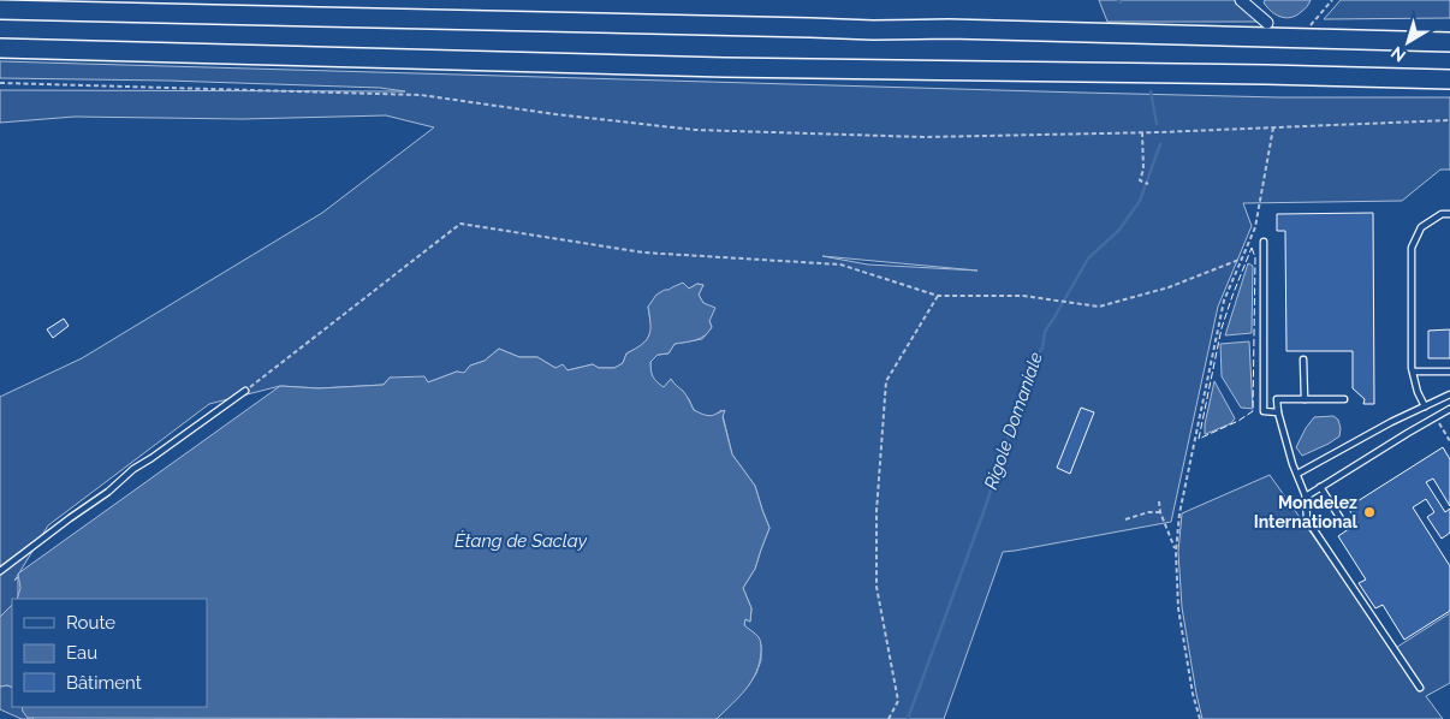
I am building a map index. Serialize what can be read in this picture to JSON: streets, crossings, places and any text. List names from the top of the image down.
{
  "water": ["Rigole Domaniale", "Étang de Saclay"],
  "places": ["Mondelez International"],
  "legend": ["Route", "Eau", "Bâtiment"],
  "north": "bottom left"
}
